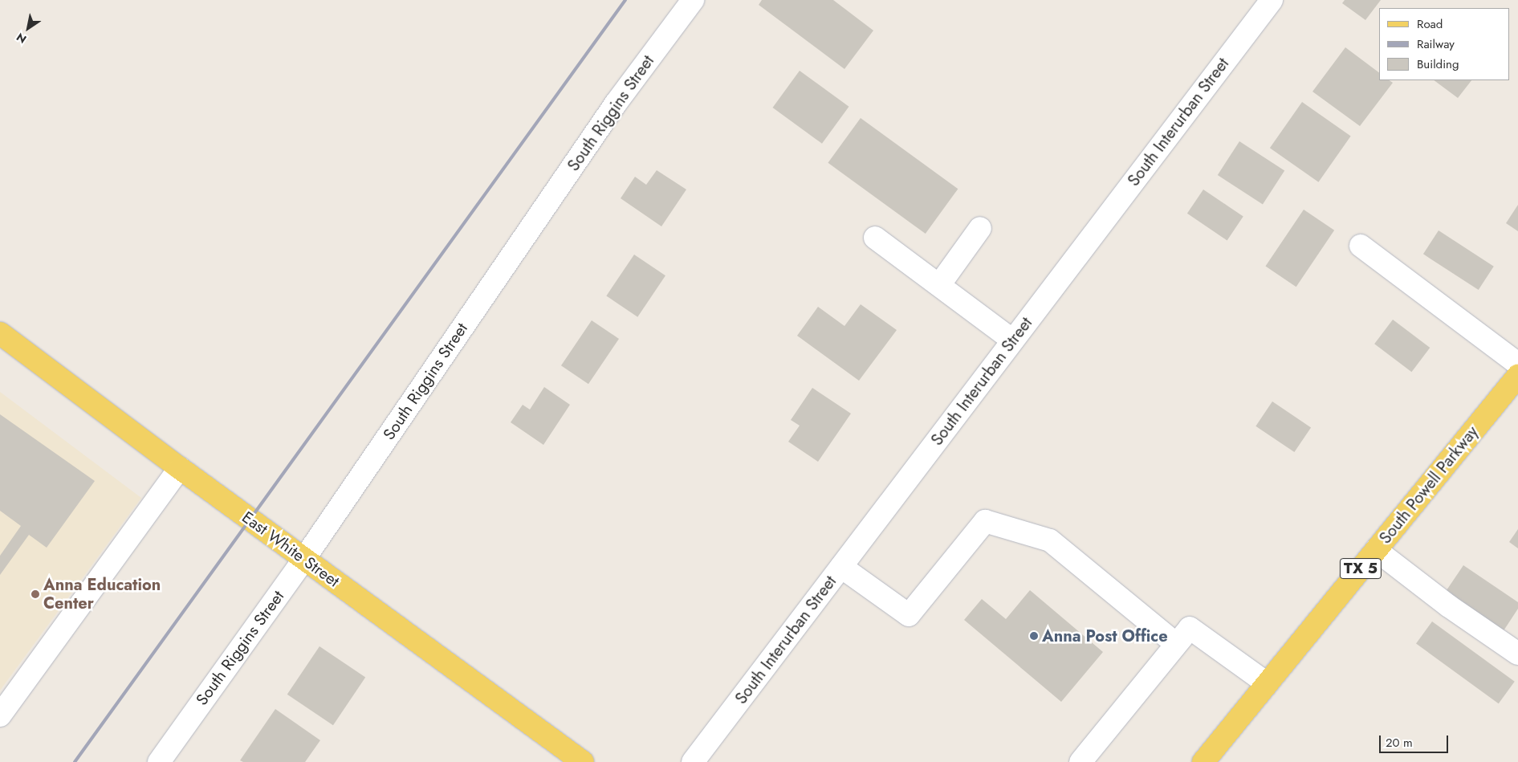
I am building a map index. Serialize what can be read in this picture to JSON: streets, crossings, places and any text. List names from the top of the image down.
{
  "streets": {
    "main road": ["South Powell Parkway", "East White Street", "TX 5"],
    "street": ["South Riggins Street", "South Interurban Street"]
  },
  "crossings": [
    ["South Riggins Street", "East White Street"]
  ],
  "places": ["Anna Education Center", "Anna Post Office"],
  "legend": ["Road", "Railway", "Building"],
  "scale_bar": "20 m",
  "north": "bottom left"
}
